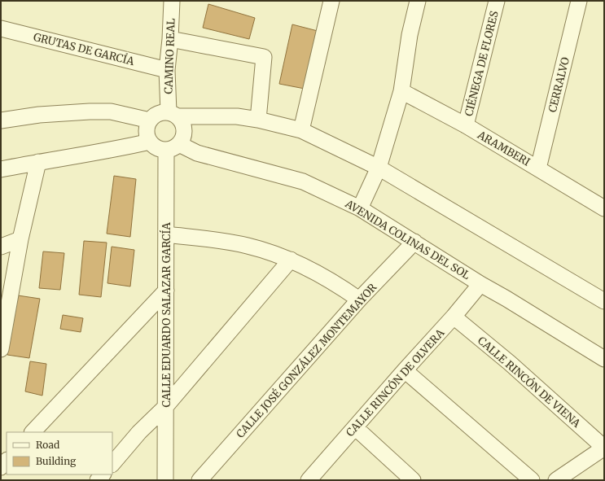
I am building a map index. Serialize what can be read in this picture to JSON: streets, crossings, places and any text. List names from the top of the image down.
{
  "streets": {
    "street": [
      "GRUTAS DE GARCÍA",
      "CAMINO REAL",
      "CIÉNEGA DE FLORES",
      "CERRALVO",
      "ARAMBERI",
      "AVENIDA COLINAS DEL SOL",
      "CALLE EDUARDO SALAZAR GARCÍA",
      "CALLE JOSÉ GONZÁLEZ MONTEMAYOR",
      "CALLE RINCÓN DE VIENA",
      "CALLE RINCÓN DE OLVERA"
    ]
  },
  "crossings": [
    ["GRUTAS DE GARCÍA", "CAMINO REAL"],
    ["CAMINO REAL", "AVENIDA COLINAS DEL SOL"],
    ["CAMINO REAL", "CALLE EDUARDO SALAZAR GARCÍA"],
    ["CIÉNEGA DE FLORES", "ARAMBERI"],
    ["CERRALVO", "ARAMBERI"],
    ["AVENIDA COLINAS DEL SOL", "CALLE EDUARDO SALAZAR GARCÍA"],
    ["AVENIDA COLINAS DEL SOL", "CALLE JOSÉ GONZÁLEZ MONTEMAYOR"],
    ["AVENIDA COLINAS DEL SOL", "CALLE RINCÓN DE OLVERA"],
    ["CALLE RINCÓN DE VIENA", "CALLE RINCÓN DE OLVERA"]
  ],
  "legend": ["Road", "Building"]
}
